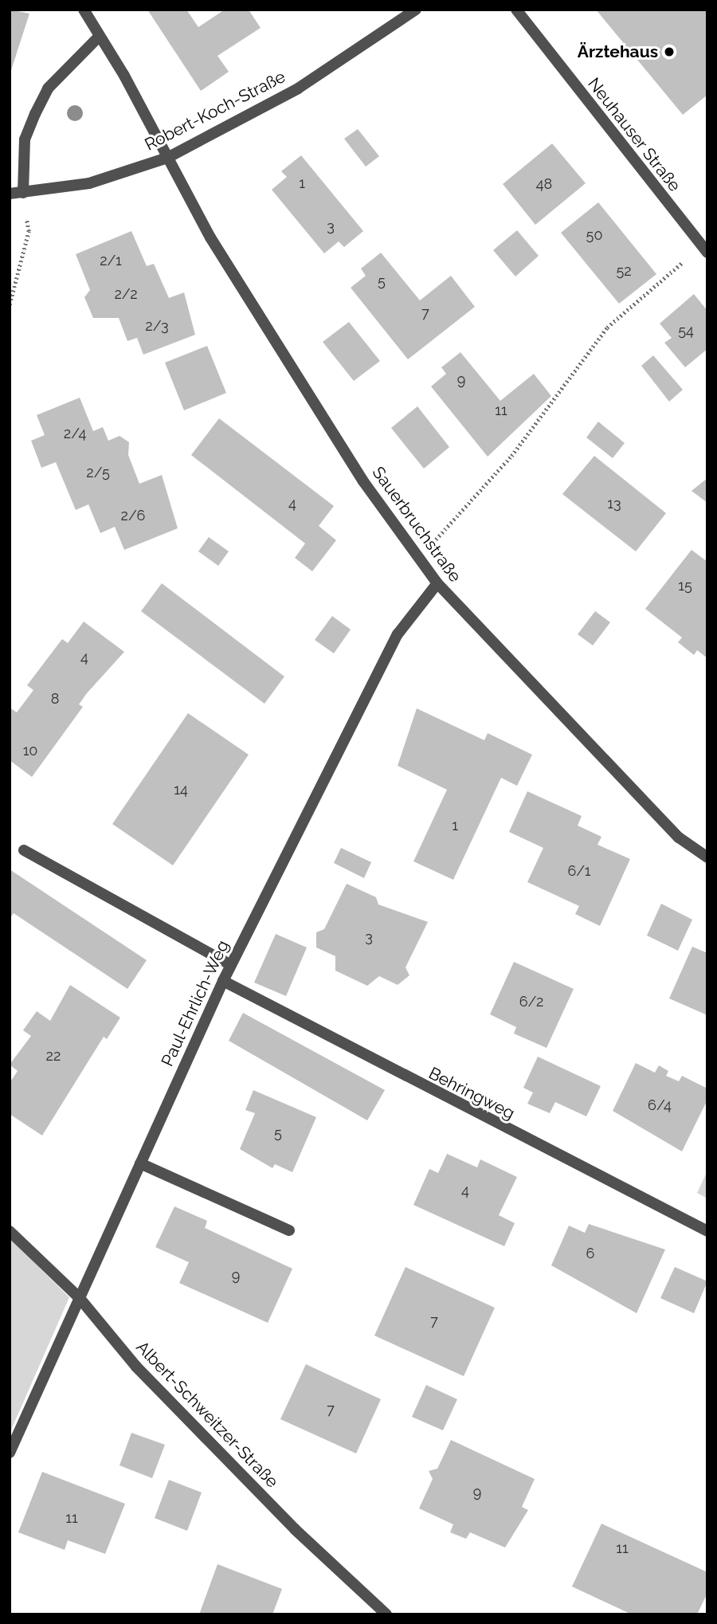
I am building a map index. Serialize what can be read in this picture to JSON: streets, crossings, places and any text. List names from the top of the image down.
{
  "streets": {
    "street": [
      "Robert-Koch-Straße",
      "Neuhauser Straße",
      "Sauerbruchstraße",
      "Paul-Ehrlich-Weg",
      "Behringweg",
      "Albert-Schweitzer-Straße"
    ]
  },
  "crossings": [
    ["Robert-Koch-Straße", "Sauerbruchstraße"],
    ["Sauerbruchstraße", "Paul-Ehrlich-Weg"],
    ["Paul-Ehrlich-Weg", "Behringweg"],
    ["Paul-Ehrlich-Weg", "Albert-Schweitzer-Straße"]
  ],
  "places": ["Ärztehaus"],
  "house_numbers": [
    "1",
    "48",
    "3",
    "50",
    "2/1",
    "52",
    "5",
    "2/2",
    "7",
    "2/3",
    "54",
    "9",
    "11",
    "2/4",
    "2/5",
    "4",
    "13",
    "2/6",
    "15",
    "4",
    "8",
    "10",
    "14",
    "1",
    "6/1",
    "3",
    "6/2",
    "22",
    "6/4",
    "5",
    "4",
    "6",
    "9",
    "7",
    "7",
    "9",
    "11",
    "11"
  ]
}
